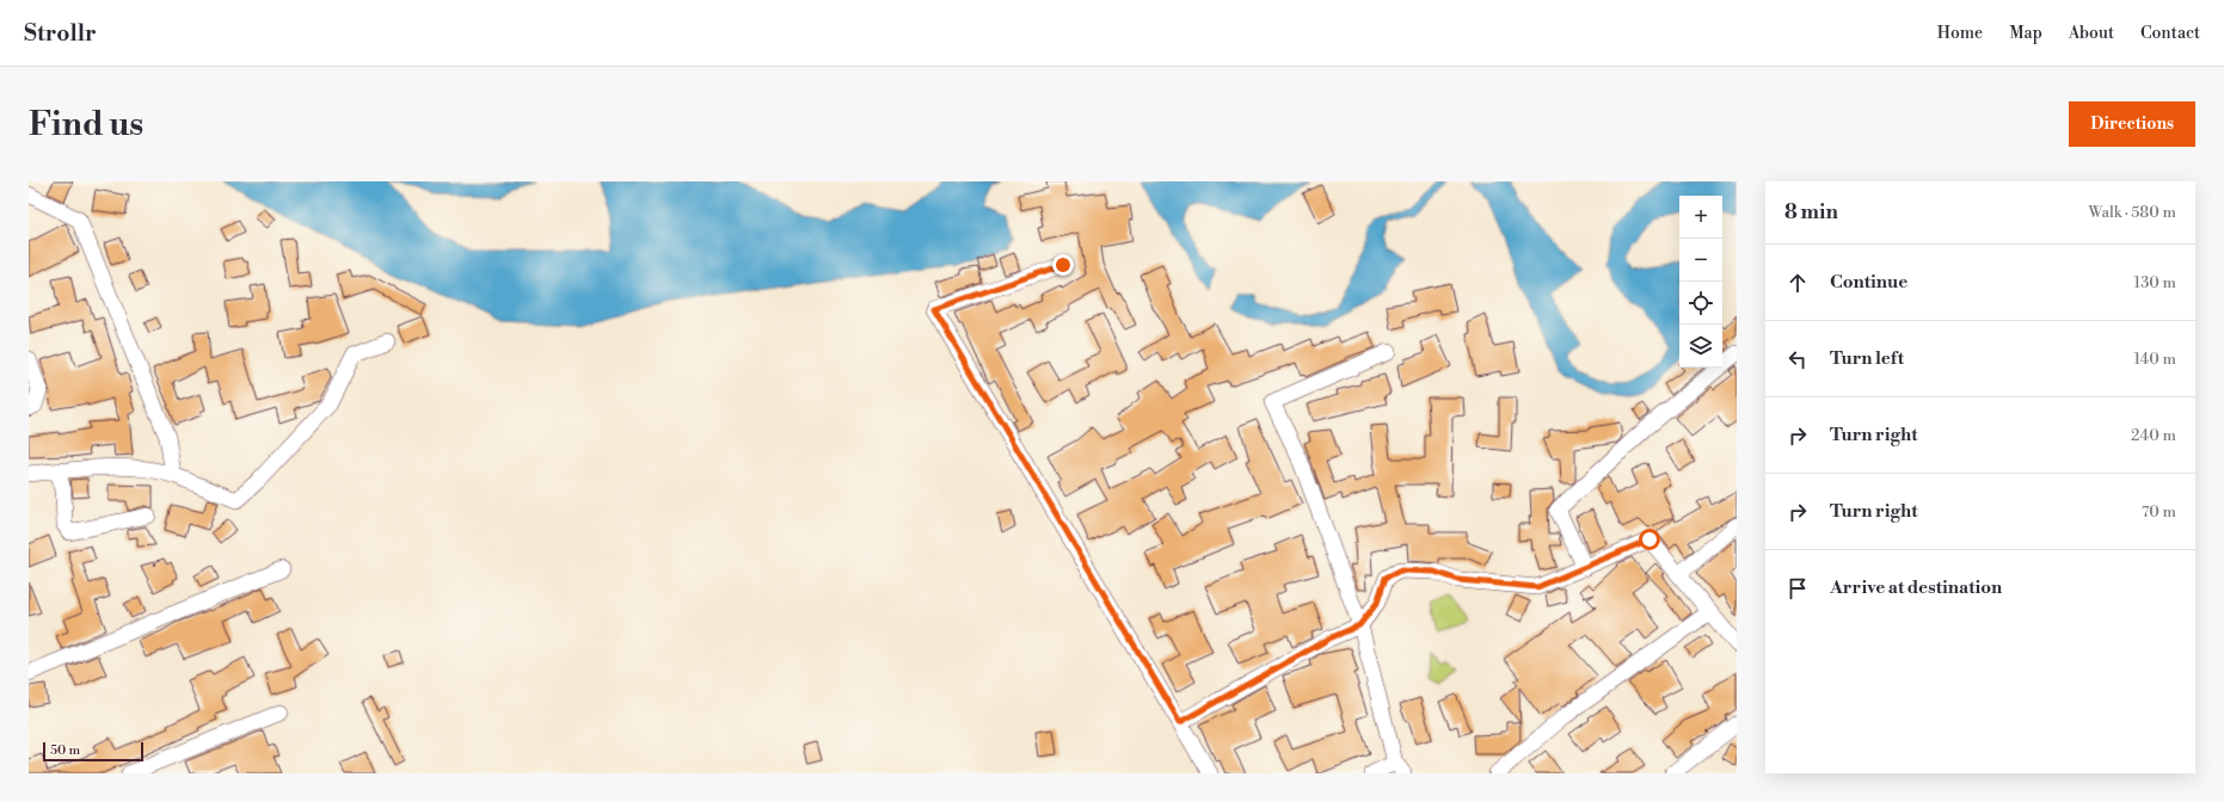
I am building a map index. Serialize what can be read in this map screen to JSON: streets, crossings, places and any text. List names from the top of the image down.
{
  "scale_bar": "50 m",
  "page": {
    "header": "Strollr",
    "nav": [
      "Home",
      "Map",
      "About",
      "Contact"
    ],
    "buttons": "Directions",
    "title": "Find us",
    "heading": ["8 min", "Walk · 580 m"],
    "map_buttons": ["+", "−"],
    "list": [
      ["Continue", "130 m"],
      ["Turn left", "140 m"],
      ["Turn right", "240 m"],
      ["Turn right", "70 m"],
      "Arrive at destination"
    ],
    "scale": "50 m"
  }
}
